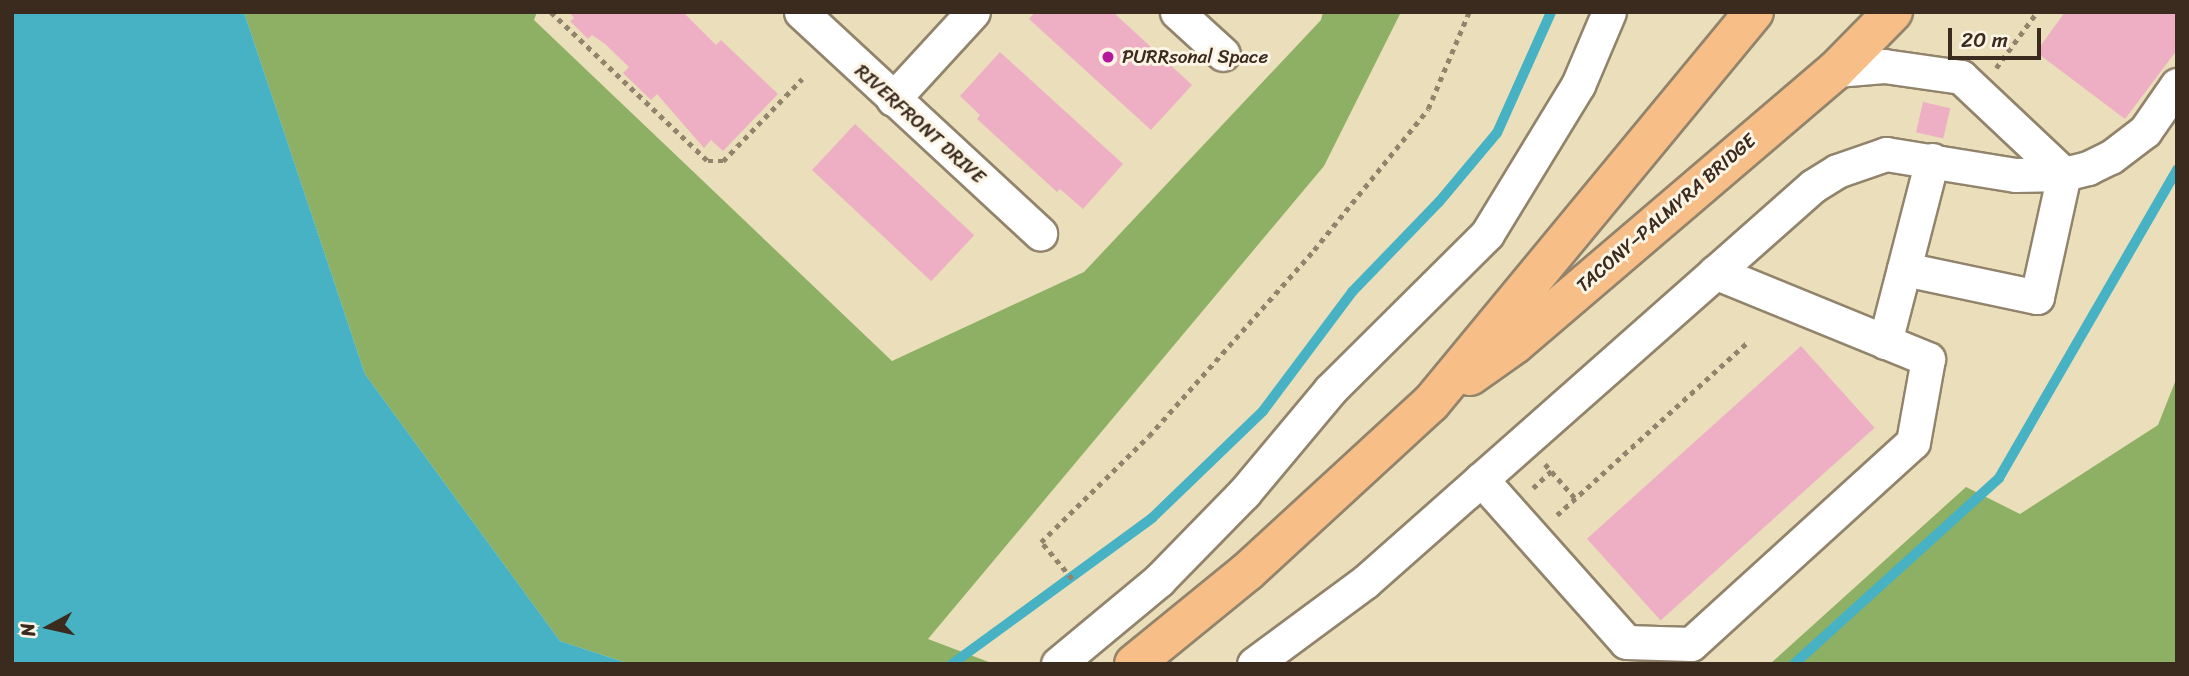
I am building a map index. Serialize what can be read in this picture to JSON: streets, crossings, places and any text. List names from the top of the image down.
{
  "streets": {
    "highway": ["TACONY–PALMYRA BRIDGE"],
    "street": ["RIVERFRONT DRIVE"]
  },
  "places": ["PURRsonal Space"],
  "scale_bar": "20 m",
  "north": "left"
}
